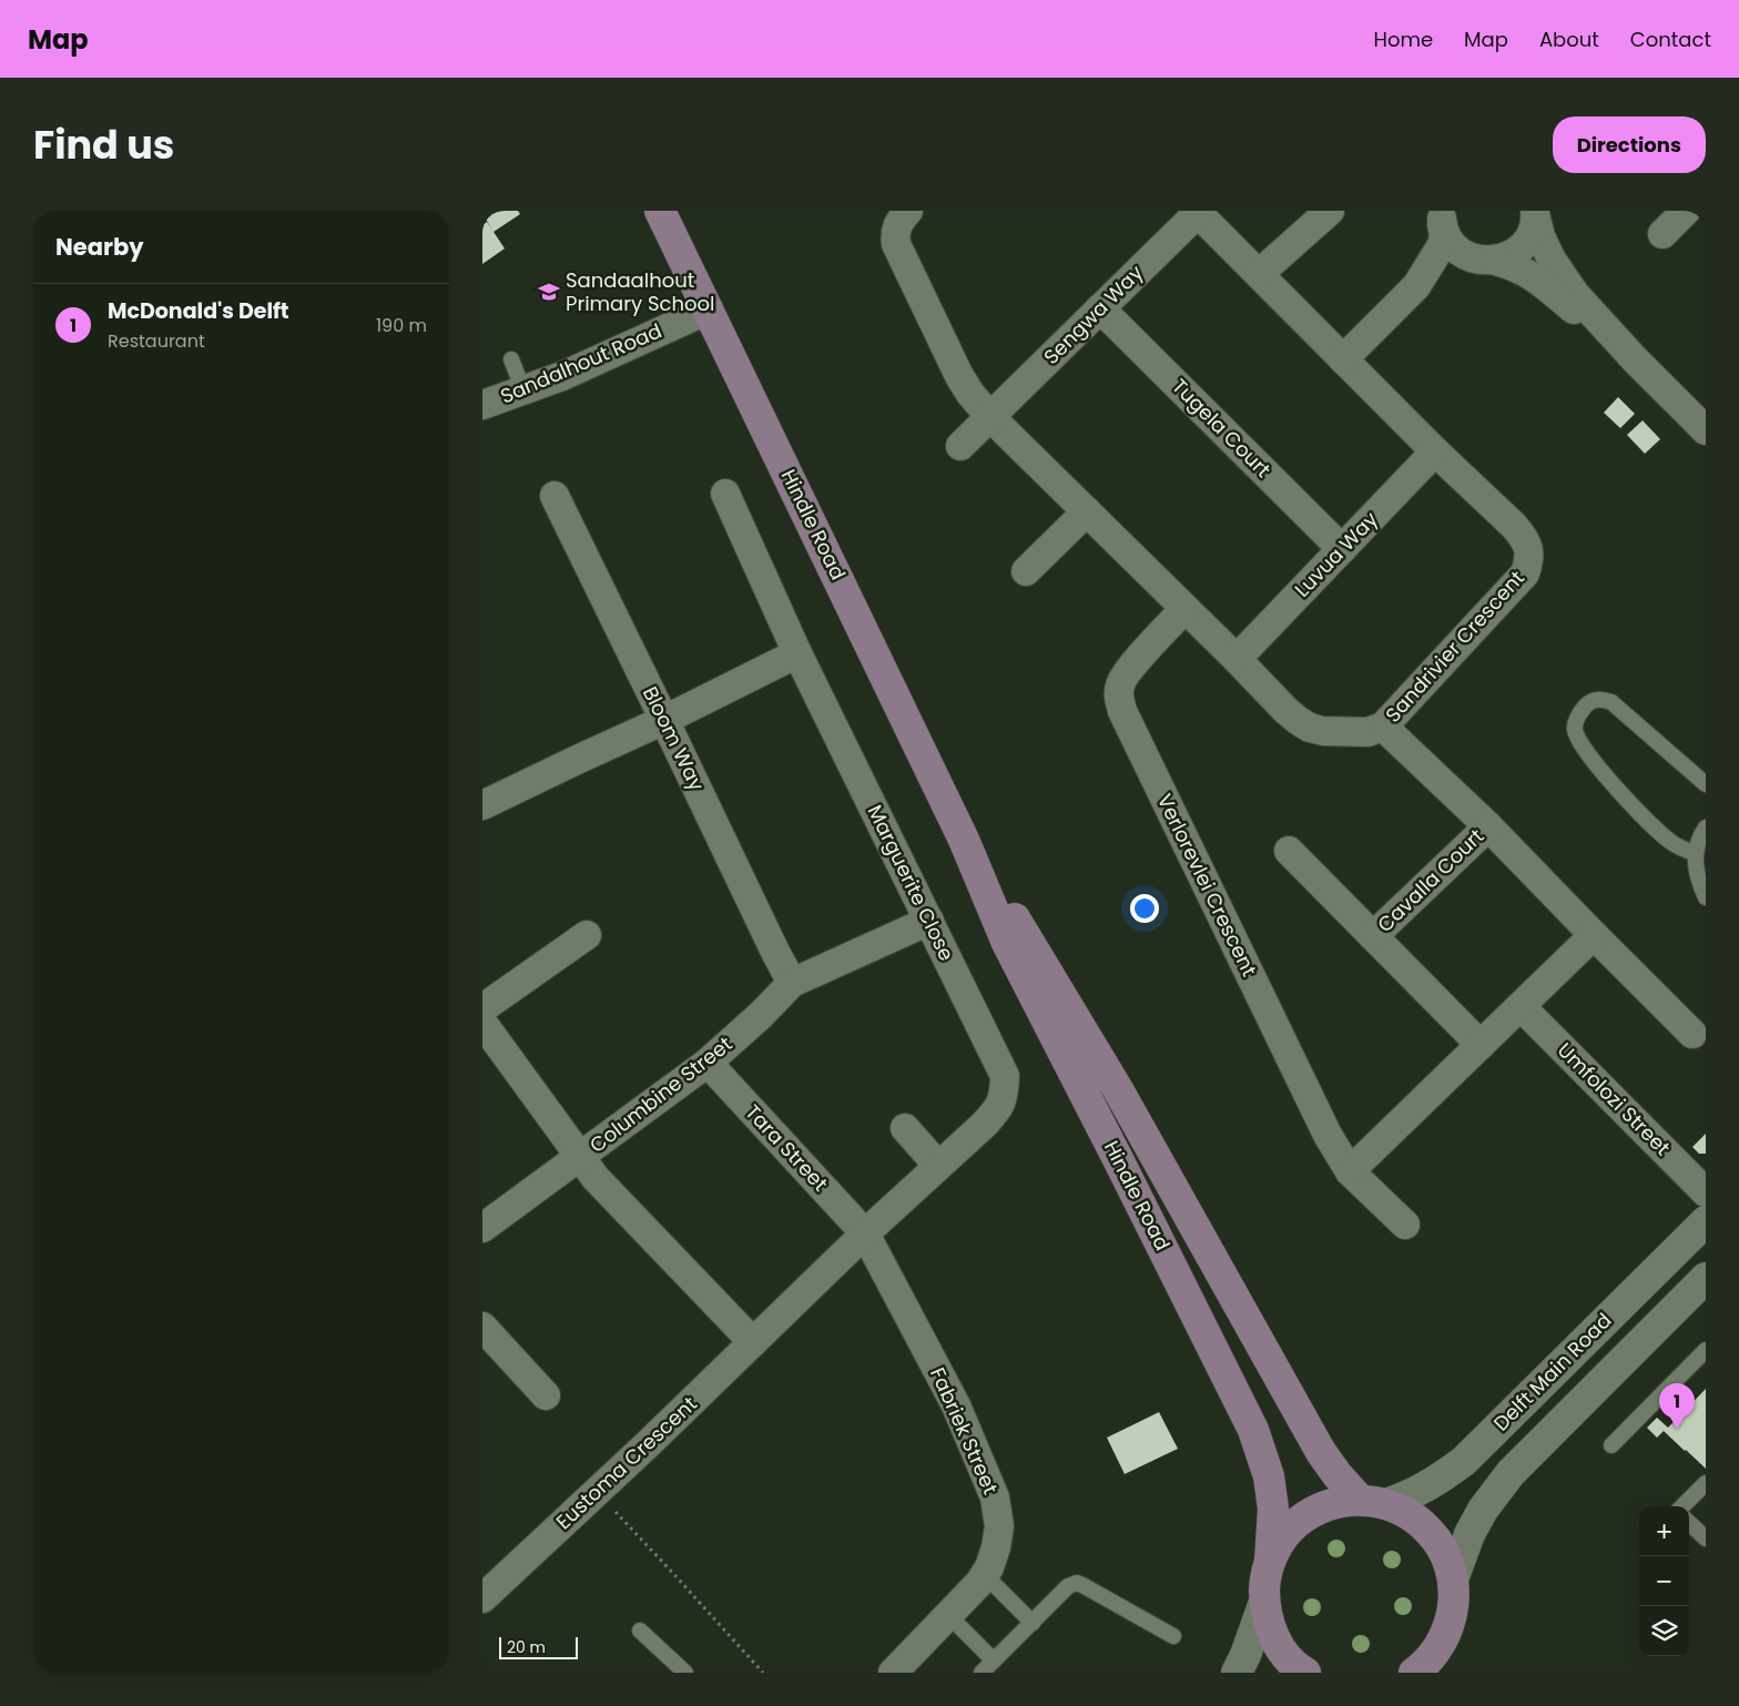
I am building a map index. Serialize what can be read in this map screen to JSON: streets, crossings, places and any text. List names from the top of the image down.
{
  "streets": {
    "main road": ["Hindle Road"],
    "street": [
      "Sengwa Way",
      "Sandalhout Road",
      "Tugela Court",
      "Luvua Way",
      "Sandrivier Crescent",
      "Bloom Way",
      "Cavalla Court",
      "Marguerite Close",
      "Verlorevlei Crescent",
      "Columbine Street",
      "Umfolozi Street",
      "Tara Street",
      "Delft Main Road",
      "Fabriek Street",
      "Eustoma Crescent"
    ]
  },
  "crossings": [
    ["Sengwa Way", "Tugela Court"],
    ["Sengwa Way", "Sandrivier Crescent"],
    ["Sandalhout Road", "Hindle Road"],
    ["Tugela Court", "Luvua Way"],
    ["Hindle Road", "Delft Main Road"],
    ["Luvua Way", "Sandrivier Crescent"],
    ["Sandrivier Crescent", "Verlorevlei Crescent"],
    ["Bloom Way", "Columbine Street"],
    ["Marguerite Close", "Columbine Street"],
    ["Marguerite Close", "Tara Street"],
    ["Marguerite Close", "Fabriek Street"],
    ["Marguerite Close", "Eustoma Crescent"],
    ["Columbine Street", "Tara Street"],
    ["Tara Street", "Fabriek Street"],
    ["Tara Street", "Eustoma Crescent"],
    ["Fabriek Street", "Eustoma Crescent"]
  ],
  "places": {
    "school or university": ["Sandaalhout Primary School"]
  },
  "scale_bar": "20 m",
  "page": {
    "header": "Map",
    "nav": [
      "Home",
      "Map",
      "About",
      "Contact"
    ],
    "title": "Find us",
    "buttons": "Directions",
    "heading": "Nearby",
    "list": [
      {
        "mark": "1",
        "name": "McDonald's Delft",
        "note": "Restaurant",
        "value": "190 m"
      }
    ],
    "pins": "1",
    "map_buttons": ["+", "−"],
    "scale": "20 m"
  }
}
